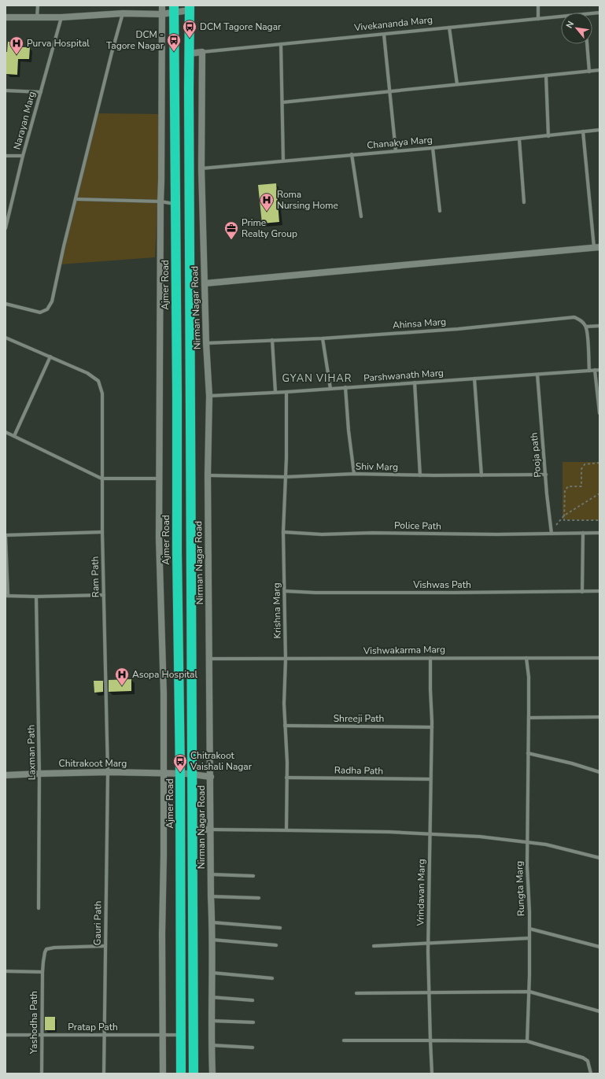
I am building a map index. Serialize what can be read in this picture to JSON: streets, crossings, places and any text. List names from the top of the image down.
{
  "streets": {
    "highway": ["Ajmer Road"],
    "street": [
      "Vivekananda Marg",
      "Narayan Marg",
      "Chanakya Marg",
      "Nirman Nagar Road",
      "Ahinsa Marg",
      "Parshwanath Marg",
      "Pooja path",
      "Shiv Marg",
      "Police Path",
      "Ram Path",
      "Vishwas Path",
      "Krishna Marg",
      "Vishwakarma Marg",
      "Shreeji Path",
      "Laxman Path",
      "Chitrakoot Marg",
      "Radha Path",
      "Rungta Marg",
      "Vrindavan Marg",
      "Gauri Path",
      "Yashodha Path",
      "Pratap Path"
    ]
  },
  "crossings": [
    ["Vivekananda Marg", "Nirman Nagar Road"],
    ["Chanakya Marg", "Nirman Nagar Road"],
    ["Ajmer Road", "Chitrakoot Marg"],
    ["Ajmer Road", "Pratap Path"],
    ["Nirman Nagar Road", "Ahinsa Marg"],
    ["Nirman Nagar Road", "Parshwanath Marg"],
    ["Nirman Nagar Road", "Shiv Marg"],
    ["Nirman Nagar Road", "Vishwakarma Marg"],
    ["Nirman Nagar Road", "Chitrakoot Marg"],
    ["Parshwanath Marg", "Pooja path"],
    ["Parshwanath Marg", "Krishna Marg"],
    ["Pooja path", "Shiv Marg"],
    ["Pooja path", "Police Path"],
    ["Shiv Marg", "Krishna Marg"],
    ["Police Path", "Krishna Marg"],
    ["Ram Path", "Chitrakoot Marg"],
    ["Ram Path", "Gauri Path"],
    ["Vishwas Path", "Krishna Marg"],
    ["Krishna Marg", "Vishwakarma Marg"],
    ["Krishna Marg", "Shreeji Path"],
    ["Krishna Marg", "Radha Path"],
    ["Vishwakarma Marg", "Rungta Marg"],
    ["Vishwakarma Marg", "Vrindavan Marg"],
    ["Shreeji Path", "Vrindavan Marg"],
    ["Laxman Path", "Chitrakoot Marg"],
    ["Chitrakoot Marg", "Gauri Path"],
    ["Radha Path", "Vrindavan Marg"],
    ["Gauri Path", "Yashodha Path"],
    ["Gauri Path", "Pratap Path"],
    ["Yashodha Path", "Pratap Path"]
  ],
  "districts": ["GYAN VIHAR"],
  "places": {
    "bus stop": ["DCM Tagore Nagar", "DCM - Tagore Nagar", "Chitrakoot Vaishali Nagar"],
    "hospital": ["Purva Hospital", "Roma Nursing Home", "Asopa Hospital"],
    "office": ["Prime Realty Group"]
  },
  "north": "top left"
}
